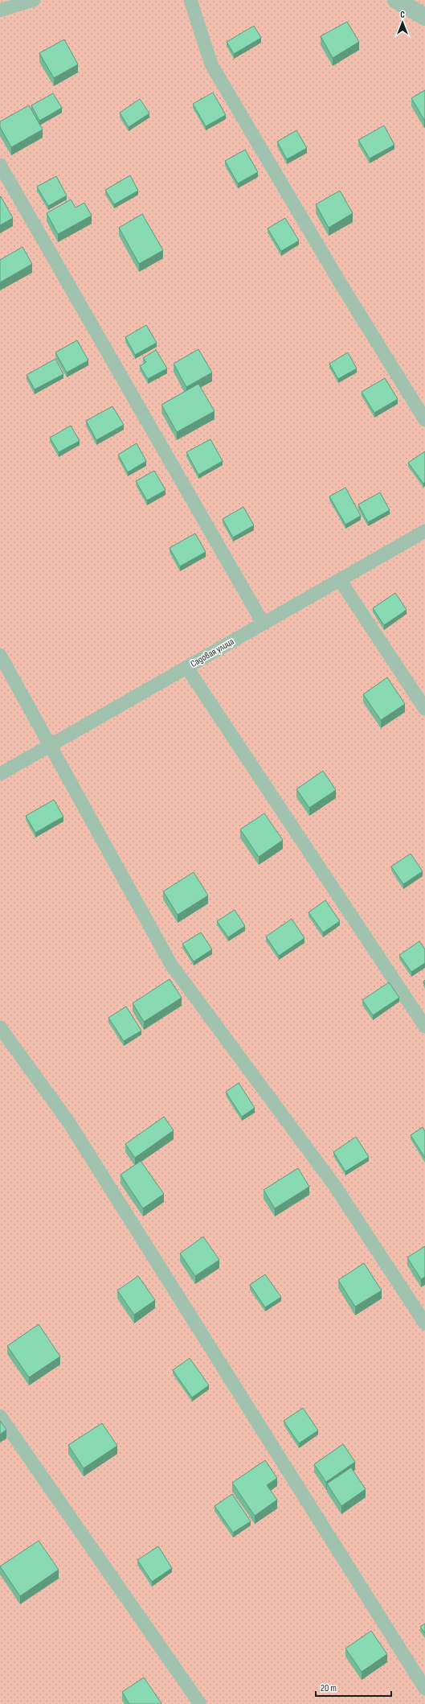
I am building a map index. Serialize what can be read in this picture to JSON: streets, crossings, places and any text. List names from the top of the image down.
{
  "streets": {
    "lane": ["Садовая улица"]
  },
  "scale_bar": "20 m",
  "north": "top"
}
